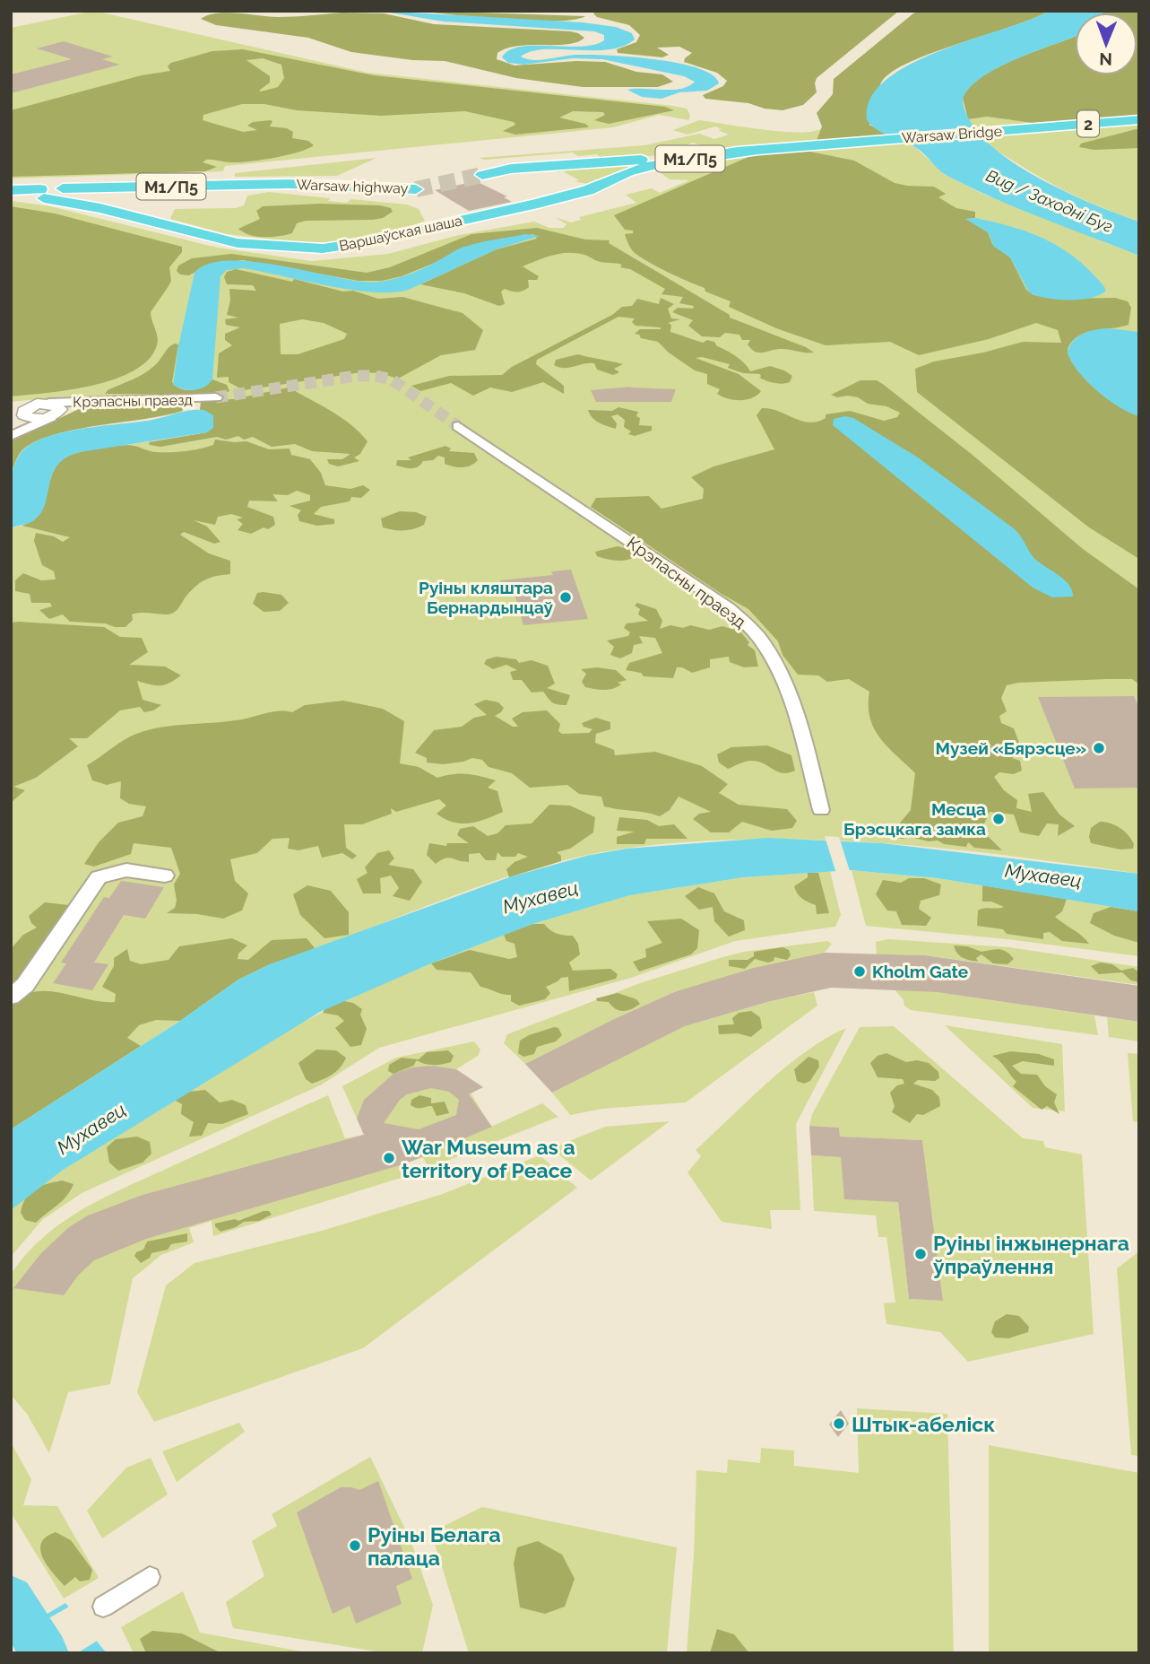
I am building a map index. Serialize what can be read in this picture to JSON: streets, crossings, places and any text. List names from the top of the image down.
{
  "streets": {
    "highway": [
      "2",
      "Warsaw Bridge",
      "М1/П5",
      "Warsaw highway",
      "Варшаўская шаша"
    ],
    "street": ["Крэпасны праезд"]
  },
  "crossings": [
    ["Warsaw Bridge", "Варшаўская шаша"],
    ["Warsaw highway", "Варшаўская шаша"]
  ],
  "water": ["Bug / Заходні Буг", "Мухавец"],
  "places": [
    "Руіны кляштара Бернардынцаў",
    "Музей «Бярэсце»",
    "Месца Брэсцкага замка",
    "Kholm Gate",
    "War Museum as a territory of Peace",
    "Руіны інжынернага ўпраўлення",
    "Штык-абеліск",
    "Руіны Белага палаца"
  ],
  "north": "bottom"
}
